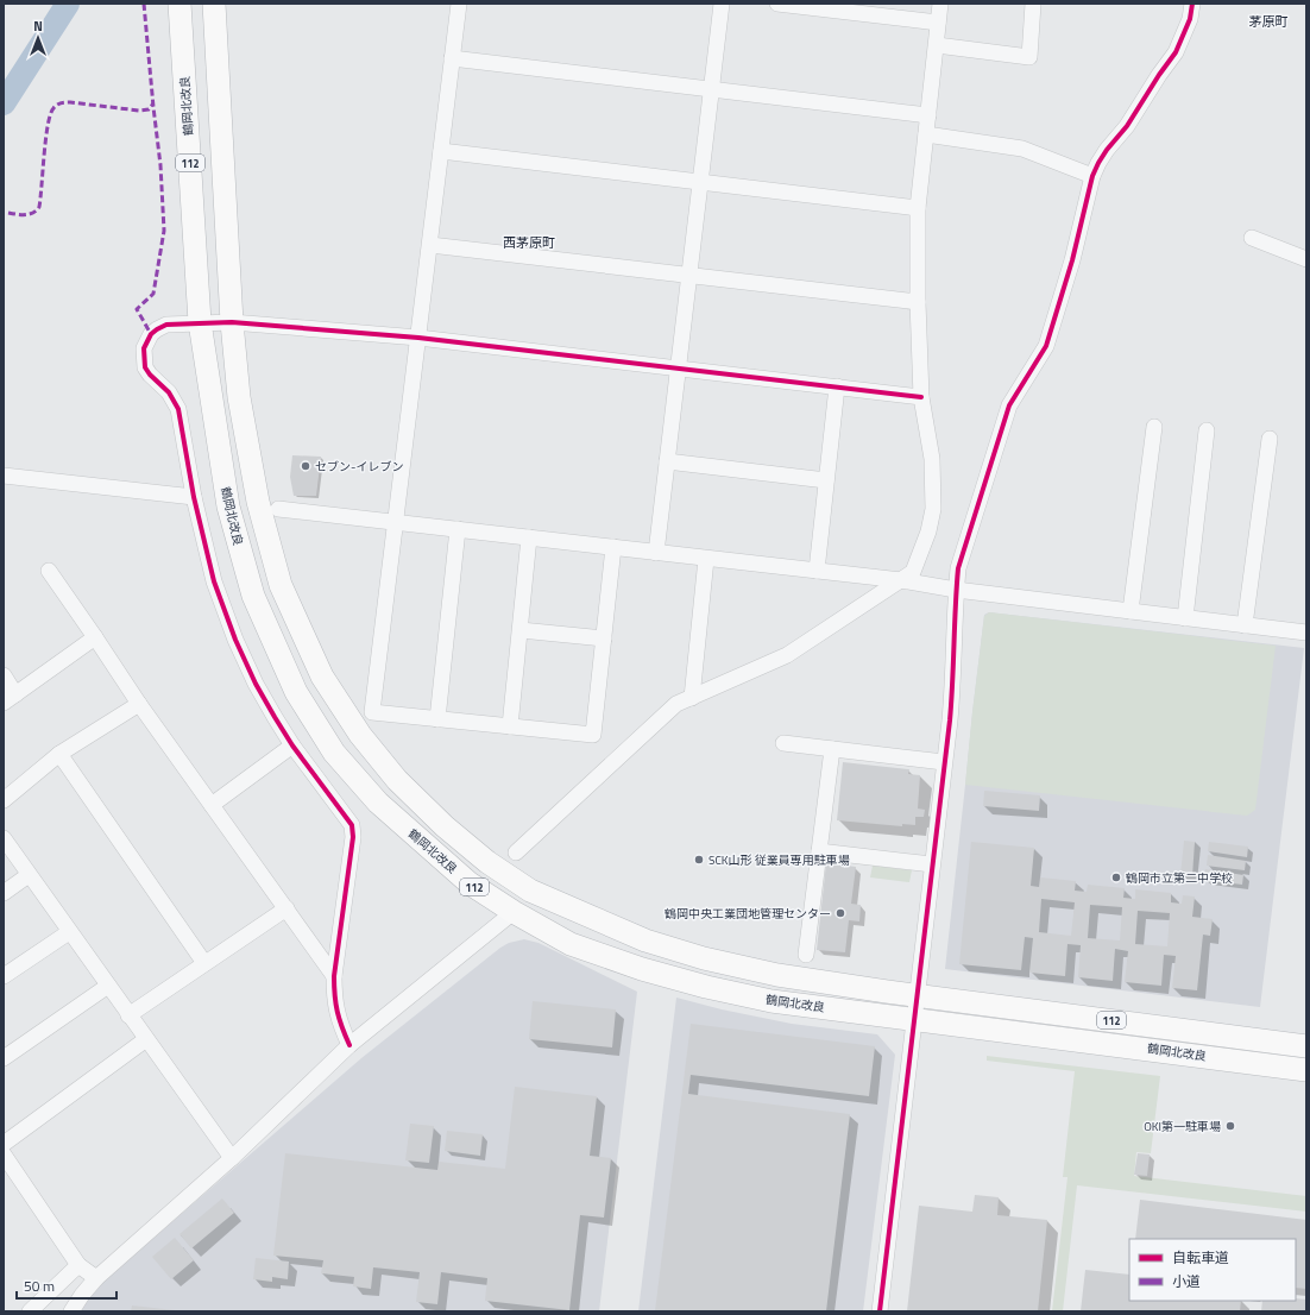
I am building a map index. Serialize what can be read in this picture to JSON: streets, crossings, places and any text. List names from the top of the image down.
{
  "streets": {
    "highway": ["鶴岡北改良", "112"]
  },
  "districts": ["茅原町", "西茅原町"],
  "places": [
    "セブン-イレブン",
    "SCK山形 従業員専用駐車場",
    "鶴岡市立第二中学校",
    "鶴岡中央工業団地管理センター",
    "OKI第一駐車場"
  ],
  "legend": ["自転車道", "小道"],
  "scale_bar": "50 m",
  "north": "top"
}
